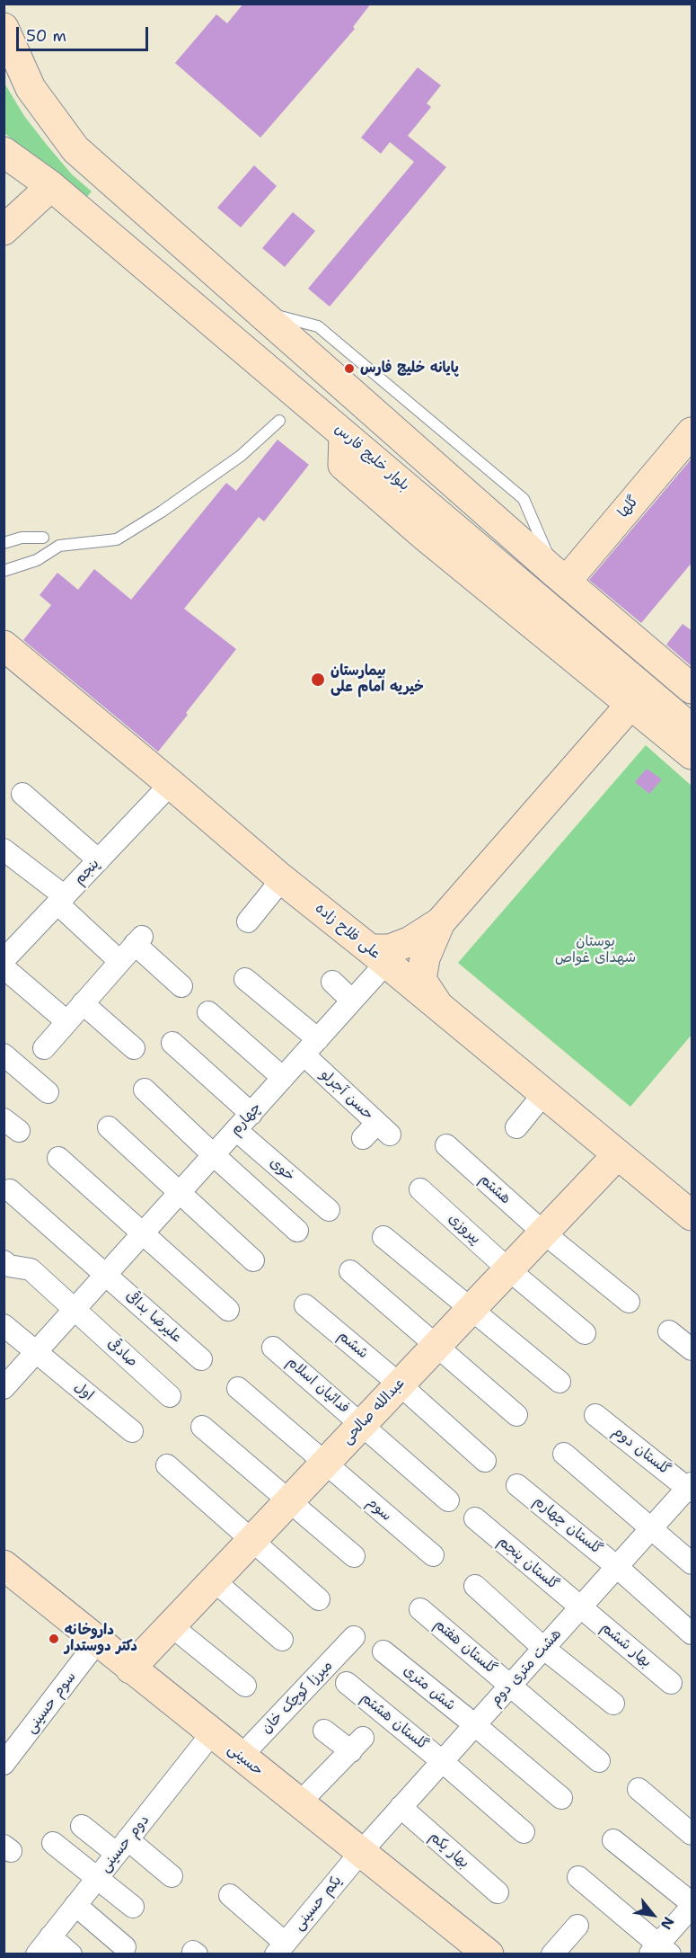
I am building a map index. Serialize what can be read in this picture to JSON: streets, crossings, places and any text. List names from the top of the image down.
{
  "streets": {
    "street": [
      "بلوار خلیج فارس",
      "گلها",
      "پنجم",
      "علی فلاح زاده",
      "حسن آجرلو",
      "چهارم",
      "خوی",
      "هشتم",
      "پیروزی",
      "علیرضا بداقی",
      "ششم",
      "صادقی",
      "فدائیان اسلام",
      "اول",
      "عبدالله صالحی",
      "گلستان دوم",
      "سوم",
      "گلستان چهارم",
      "گلستان پنجم",
      "بهار ششم",
      "گلستان هفتم",
      "هشت متری دوم",
      "شش متری",
      "میرزا کوچک خان",
      "سوم حسینی",
      "گلستان هشتم",
      "حسینی",
      "دوم حسینی",
      "بهار یکم",
      "یکم حسینی"
    ]
  },
  "crossings": [
    ["پنجم", "علی فلاح زاده"],
    ["علی فلاح زاده", "چهارم"],
    ["علی فلاح زاده", "عبدالله صالحی"],
    ["حسن آجرلو", "چهارم"],
    ["چهارم", "خوی"],
    ["چهارم", "علیرضا بداقی"],
    ["چهارم", "صادقی"],
    ["چهارم", "اول"],
    ["هشتم", "عبدالله صالحی"],
    ["پیروزی", "عبدالله صالحی"],
    ["ششم", "عبدالله صالحی"],
    ["فدائیان اسلام", "عبدالله صالحی"],
    ["عبدالله صالحی", "سوم"],
    ["عبدالله صالحی", "حسینی"],
    ["گلستان دوم", "هشت متری دوم"],
    ["گلستان چهارم", "هشت متری دوم"],
    ["گلستان پنجم", "بهار ششم"],
    ["گلستان پنجم", "هشت متری دوم"],
    ["بهار ششم", "هشت متری دوم"],
    ["گلستان هفتم", "هشت متری دوم"],
    ["هشت متری دوم", "شش متری"],
    ["هشت متری دوم", "گلستان هشتم"],
    ["هشت متری دوم", "حسینی"],
    ["هشت متری دوم", "بهار یکم"],
    ["هشت متری دوم", "یکم حسینی"],
    ["میرزا کوچک خان", "حسینی"],
    ["سوم حسینی", "حسینی"],
    ["حسینی", "دوم حسینی"],
    ["حسینی", "یکم حسینی"]
  ],
  "parks": ["بوستان شهدای غواص"],
  "places": ["پایانه خلیج فارس", "بیمارستان خیریه امام علی", "داروخانه دکتر دوستدار"],
  "scale_bar": "50 m",
  "north": "bottom right"
}
